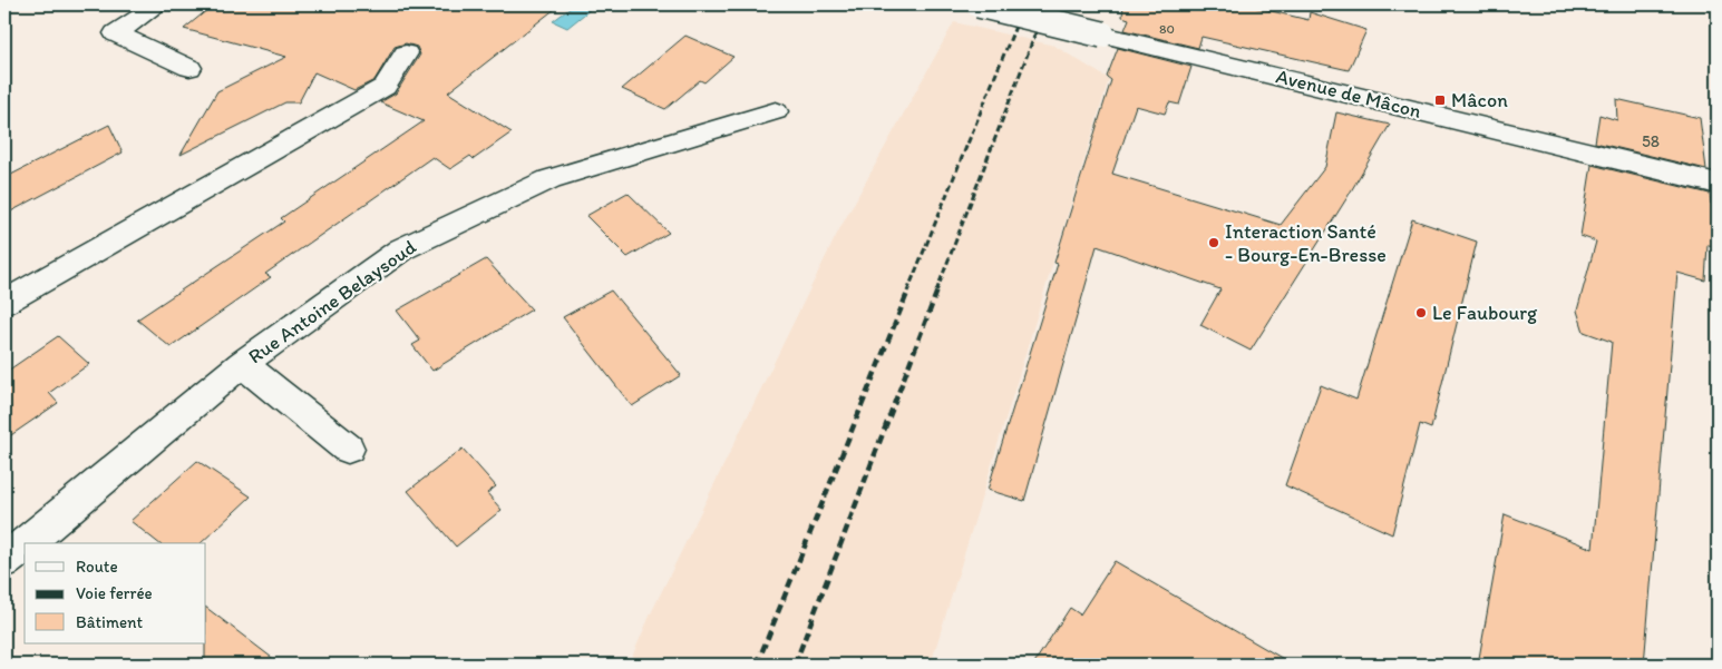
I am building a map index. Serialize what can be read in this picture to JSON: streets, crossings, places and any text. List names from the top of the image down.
{
  "streets": {
    "street": ["Avenue de Mâcon", "Rue Antoine Belaysoud"]
  },
  "places": {
    "transit": ["Mâcon"],
    "other": ["Interaction Santé - Bourg-En-Bresse", "Le Faubourg"]
  },
  "house_numbers": ["80", "58"],
  "legend": ["Route", "Voie ferrée", "Bâtiment"]
}
